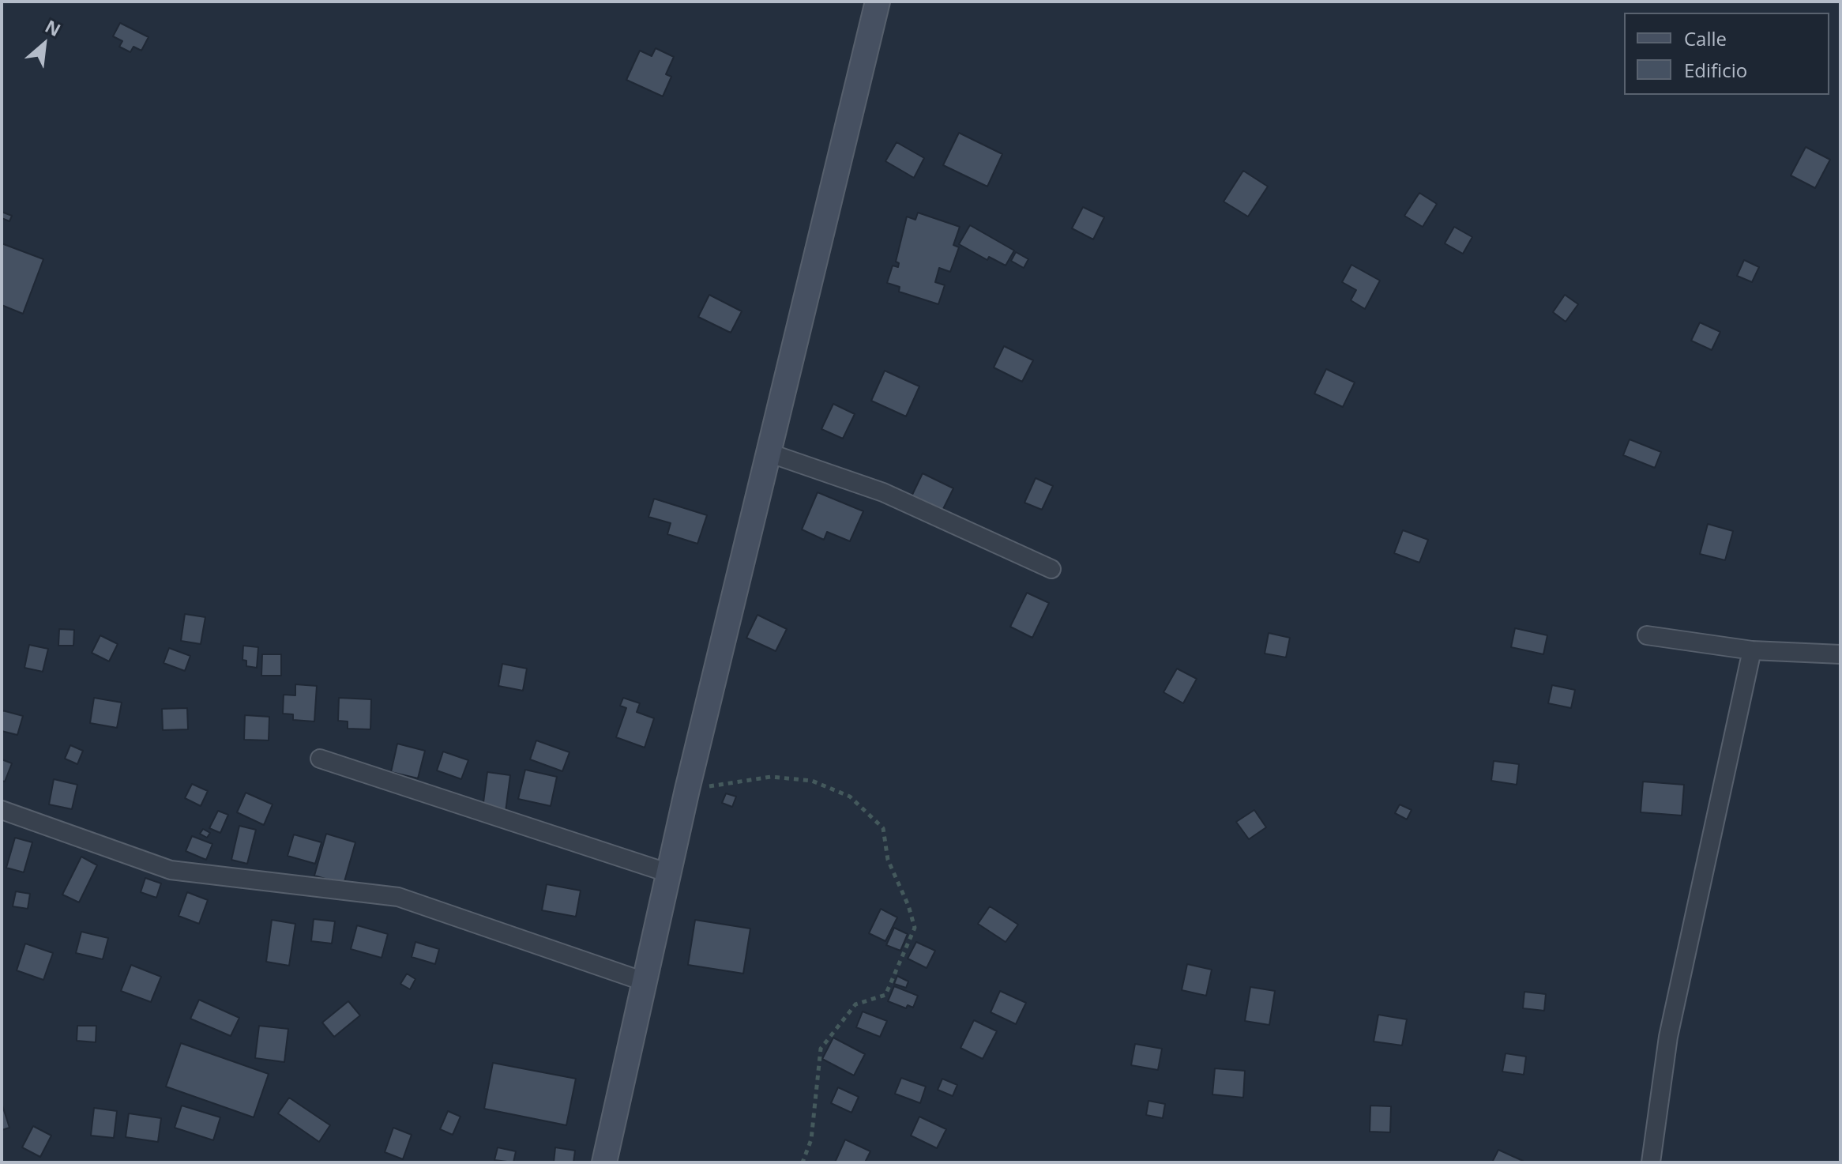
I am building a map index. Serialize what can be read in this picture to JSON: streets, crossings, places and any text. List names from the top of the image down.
{
  "legend": ["Calle", "Edificio"],
  "north": "top right"
}
